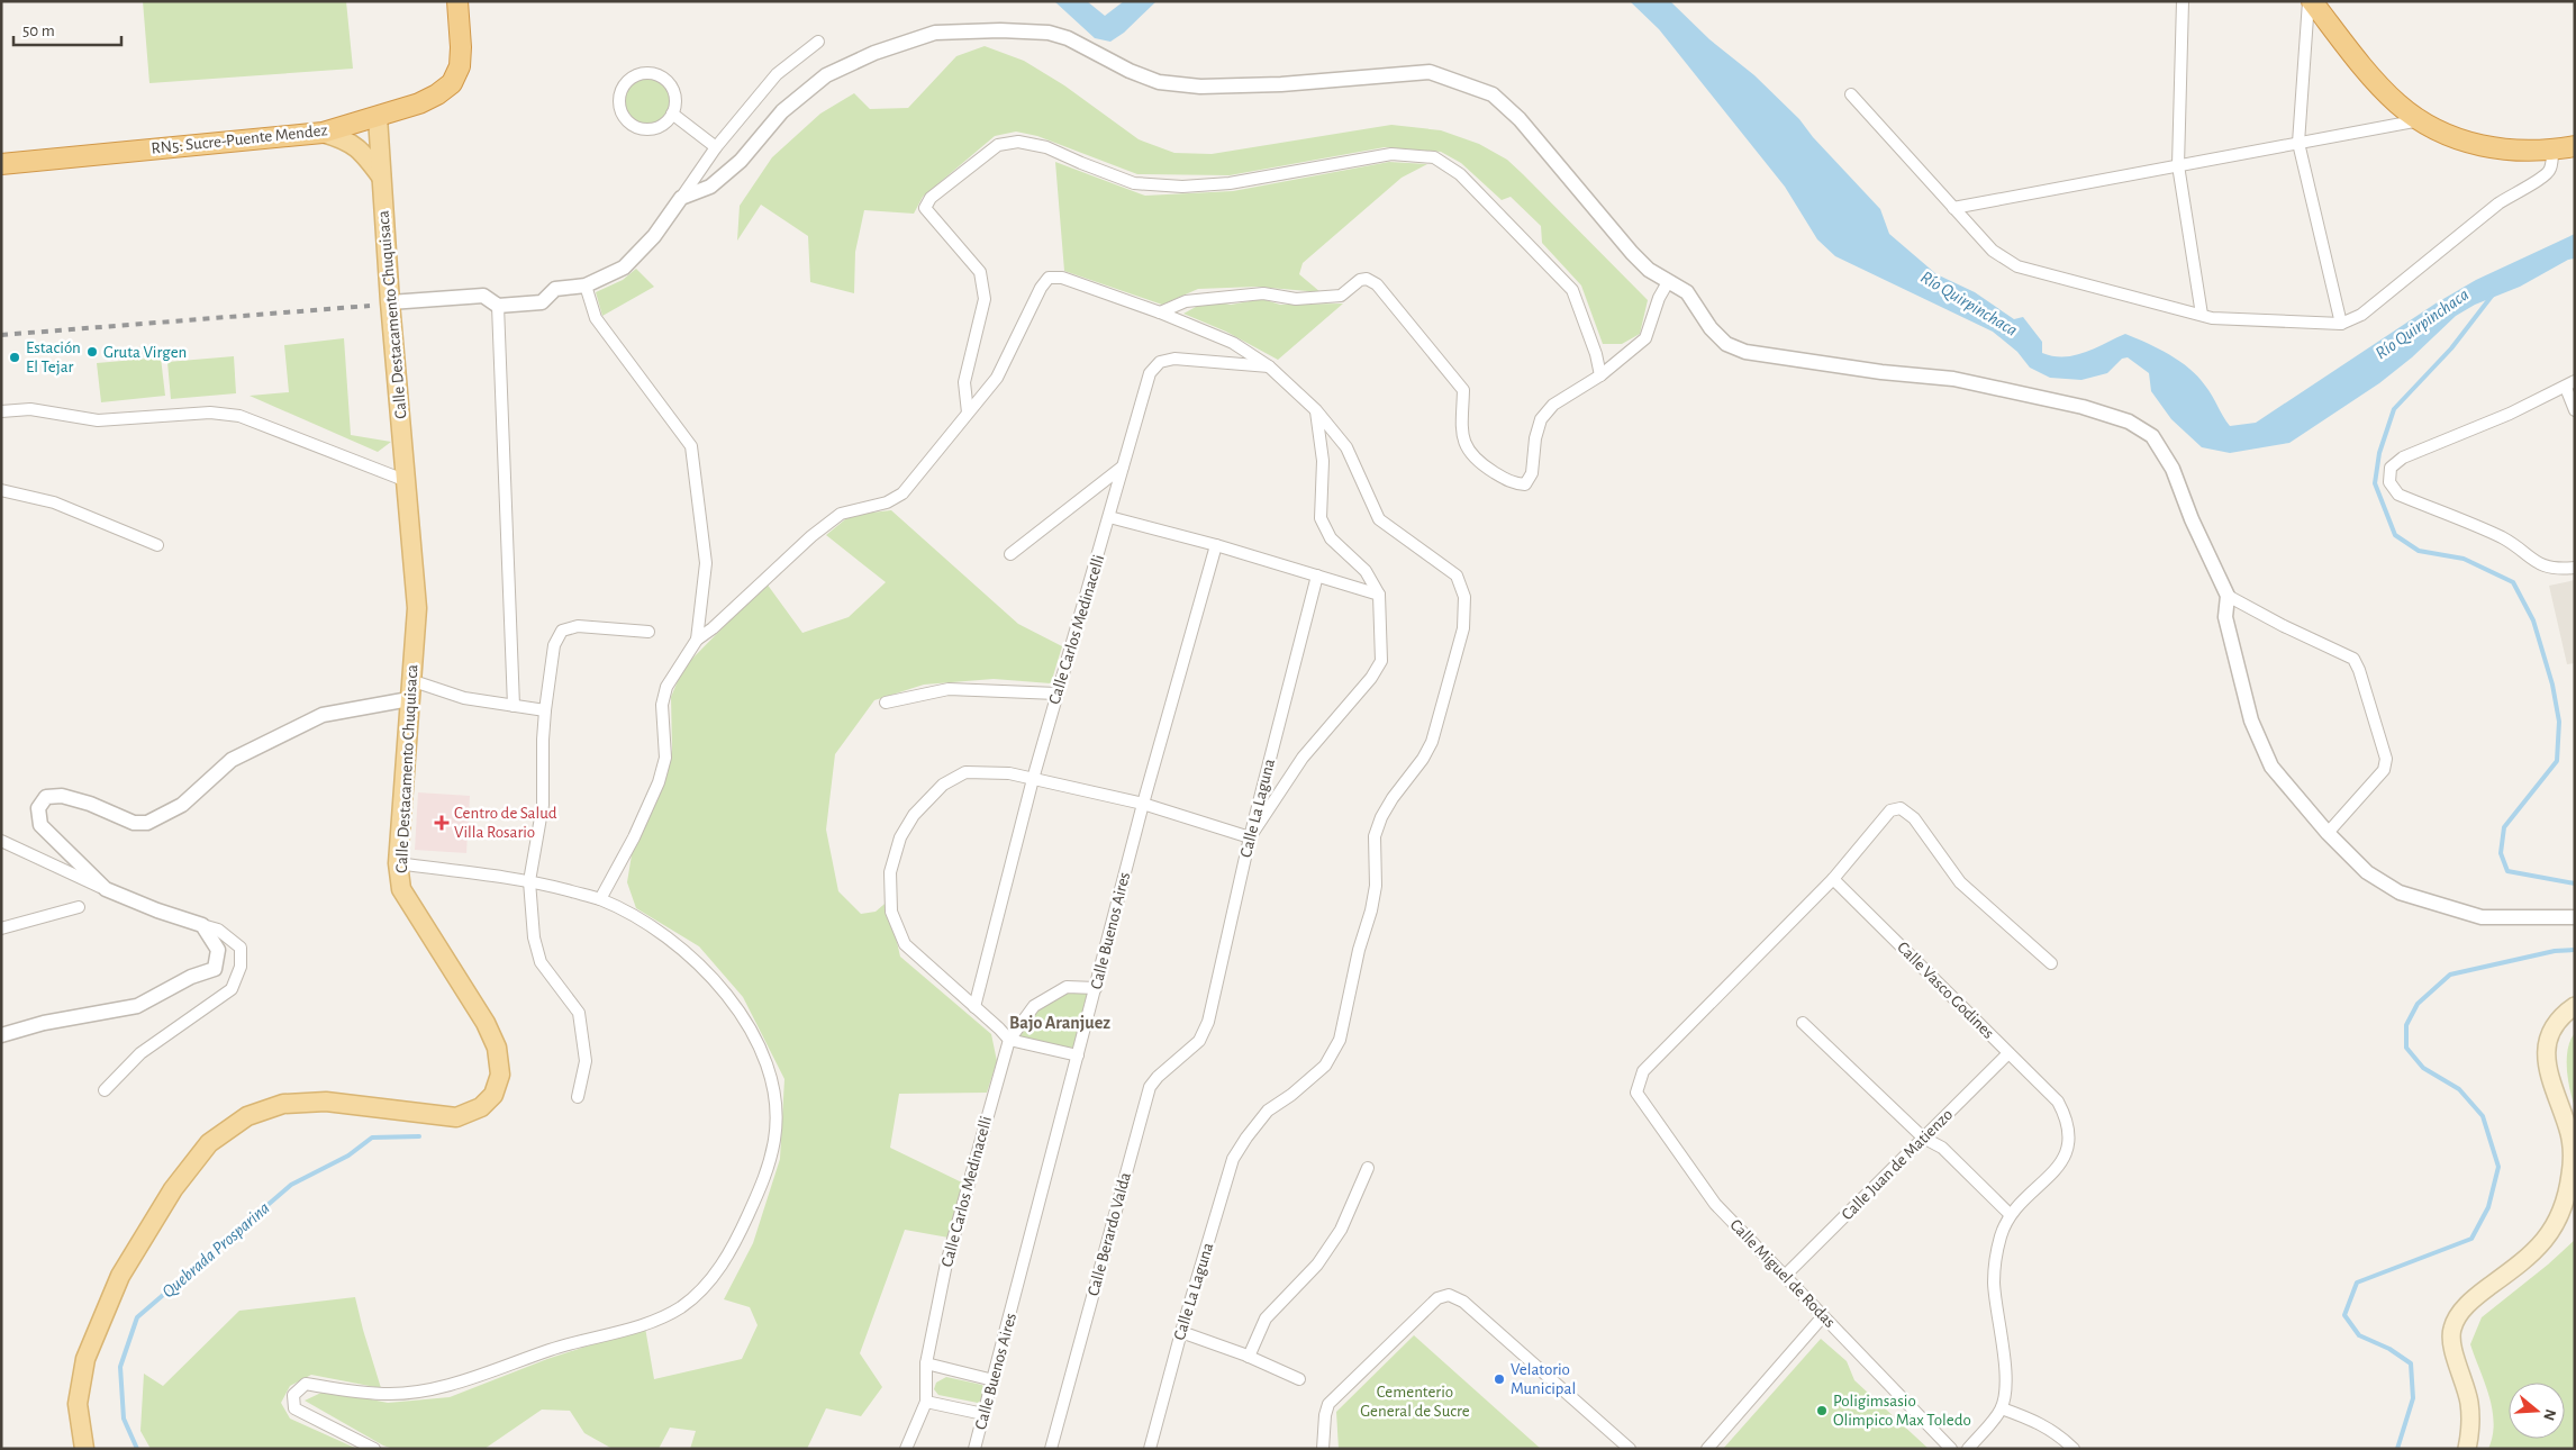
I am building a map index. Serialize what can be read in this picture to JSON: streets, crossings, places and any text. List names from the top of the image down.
{
  "streets": {
    "highway": ["RN5: Sucre-Puente Mendez"],
    "main road": ["Calle Destacamento Chuquisaca"],
    "street": [
      "Calle Carlos Medinacelli",
      "Calle La Laguna",
      "Calle Buenos Aires",
      "Calle Vasco Godines",
      "Calle Juan de Matienzo",
      "Calle Berardo Valda",
      "Calle Miguel de Rodas"
    ]
  },
  "crossings": [
    ["RN5: Sucre-Puente Mendez", "Calle Destacamento Chuquisaca"],
    ["Calle Carlos Medinacelli", "Calle La Laguna"],
    ["Calle Carlos Medinacelli", "Calle Buenos Aires"],
    ["Calle La Laguna", "Calle Berardo Valda"],
    ["Calle Vasco Godines", "Calle Juan de Matienzo"],
    ["Calle Vasco Godines", "Calle Miguel de Rodas"],
    ["Calle Juan de Matienzo", "Calle Miguel de Rodas"]
  ],
  "districts": ["Bajo Aranjuez"],
  "water": ["Río Quirpinchaca", "Quebrada Prosparina"],
  "parks": ["Cementerio General de Sucre"],
  "places": {
    "other": [
      "Gruta Virgen",
      "Estación El Tejar",
      "Velatorio Municipal",
      "Poligimsasio Olimpico Max Toledo"
    ],
    "health": ["Centro de Salud Villa Rosario"]
  },
  "scale_bar": "50 m",
  "north": "right"
}
